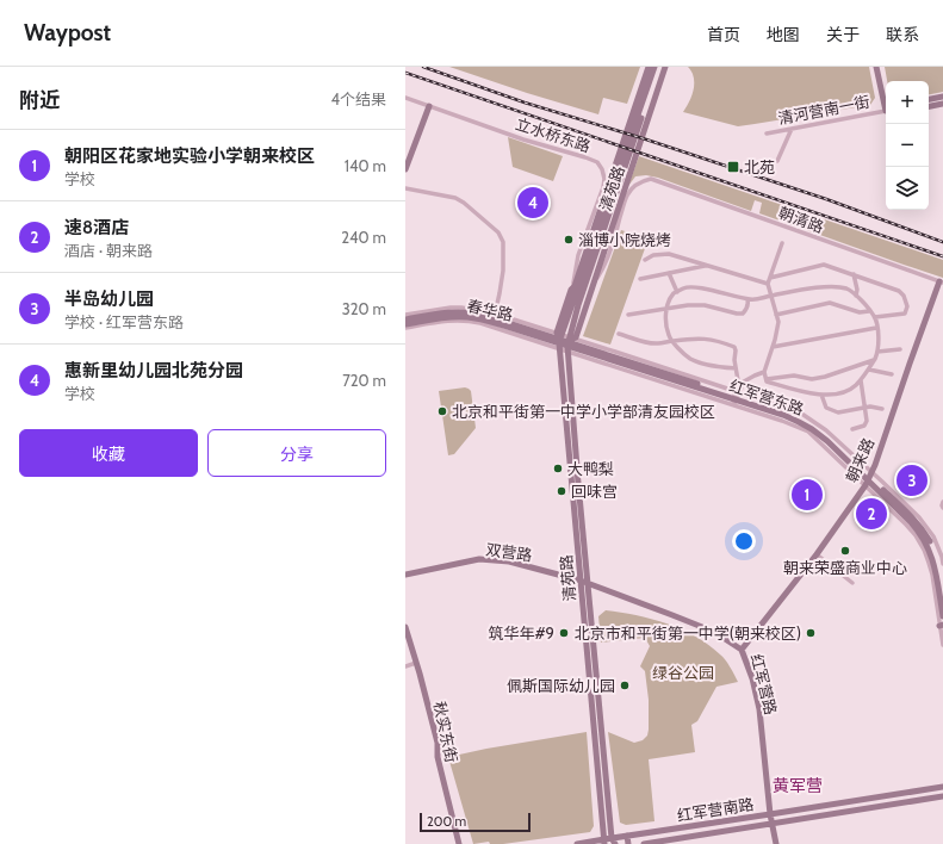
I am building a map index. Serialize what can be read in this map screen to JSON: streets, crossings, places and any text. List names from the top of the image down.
{
  "streets": {
    "street": [
      "清河营南一街",
      "立水桥东路",
      "清苑路",
      "朝清路",
      "春华路",
      "红军营东路",
      "朝来路",
      "双营路",
      "红军营路",
      "秋实东街",
      "红军营南路"
    ]
  },
  "crossings": [
    ["立水桥东路", "清苑路"],
    ["清苑路", "朝清路"],
    ["清苑路", "春华路"],
    ["清苑路", "红军营东路"],
    ["清苑路", "双营路"],
    ["清苑路", "红军营路"],
    ["清苑路", "红军营南路"],
    ["朝清路", "朝来路"],
    ["春华路", "红军营东路"],
    ["红军营东路", "朝来路"],
    ["朝来路", "红军营路"],
    ["双营路", "红军营路"],
    ["红军营路", "红军营南路"]
  ],
  "districts": ["黄军营"],
  "parks": ["绿谷公园"],
  "places": {
    "transit": ["北苑"],
    "other": [
      "淄博小院烧烤",
      "北京和平街第一中学小学部清友园校区",
      "大鸭梨",
      "回味宫",
      "朝来荣盛商业中心",
      "筑华年#9",
      "北京市和平街第一中学(朝来校区)",
      "佩斯国际幼儿园"
    ]
  },
  "scale_bar": "200 m",
  "page": {
    "header": "Waypost",
    "nav": [
      "首页",
      "地图",
      "关于",
      "联系"
    ],
    "heading": ["附近", "4个结果"],
    "map_buttons": ["+", "−"],
    "list": [
      {
        "mark": "1",
        "name": "朝阳区花家地实验小学朝来校区",
        "note": "学校",
        "value": "140 m"
      },
      {
        "mark": "2",
        "name": "速8酒店",
        "note": "酒店 · 朝来路",
        "value": "240 m"
      },
      {
        "mark": "3",
        "name": "半岛幼儿园",
        "note": "学校 · 红军营东路",
        "value": "320 m"
      },
      {
        "mark": "4",
        "name": "惠新里幼儿园北苑分园",
        "note": "学校",
        "value": "720 m"
      }
    ],
    "pins": [
      "4",
      "3",
      "1",
      "2"
    ],
    "buttons": ["收藏", "分享"],
    "scale": "200 m"
  }
}
